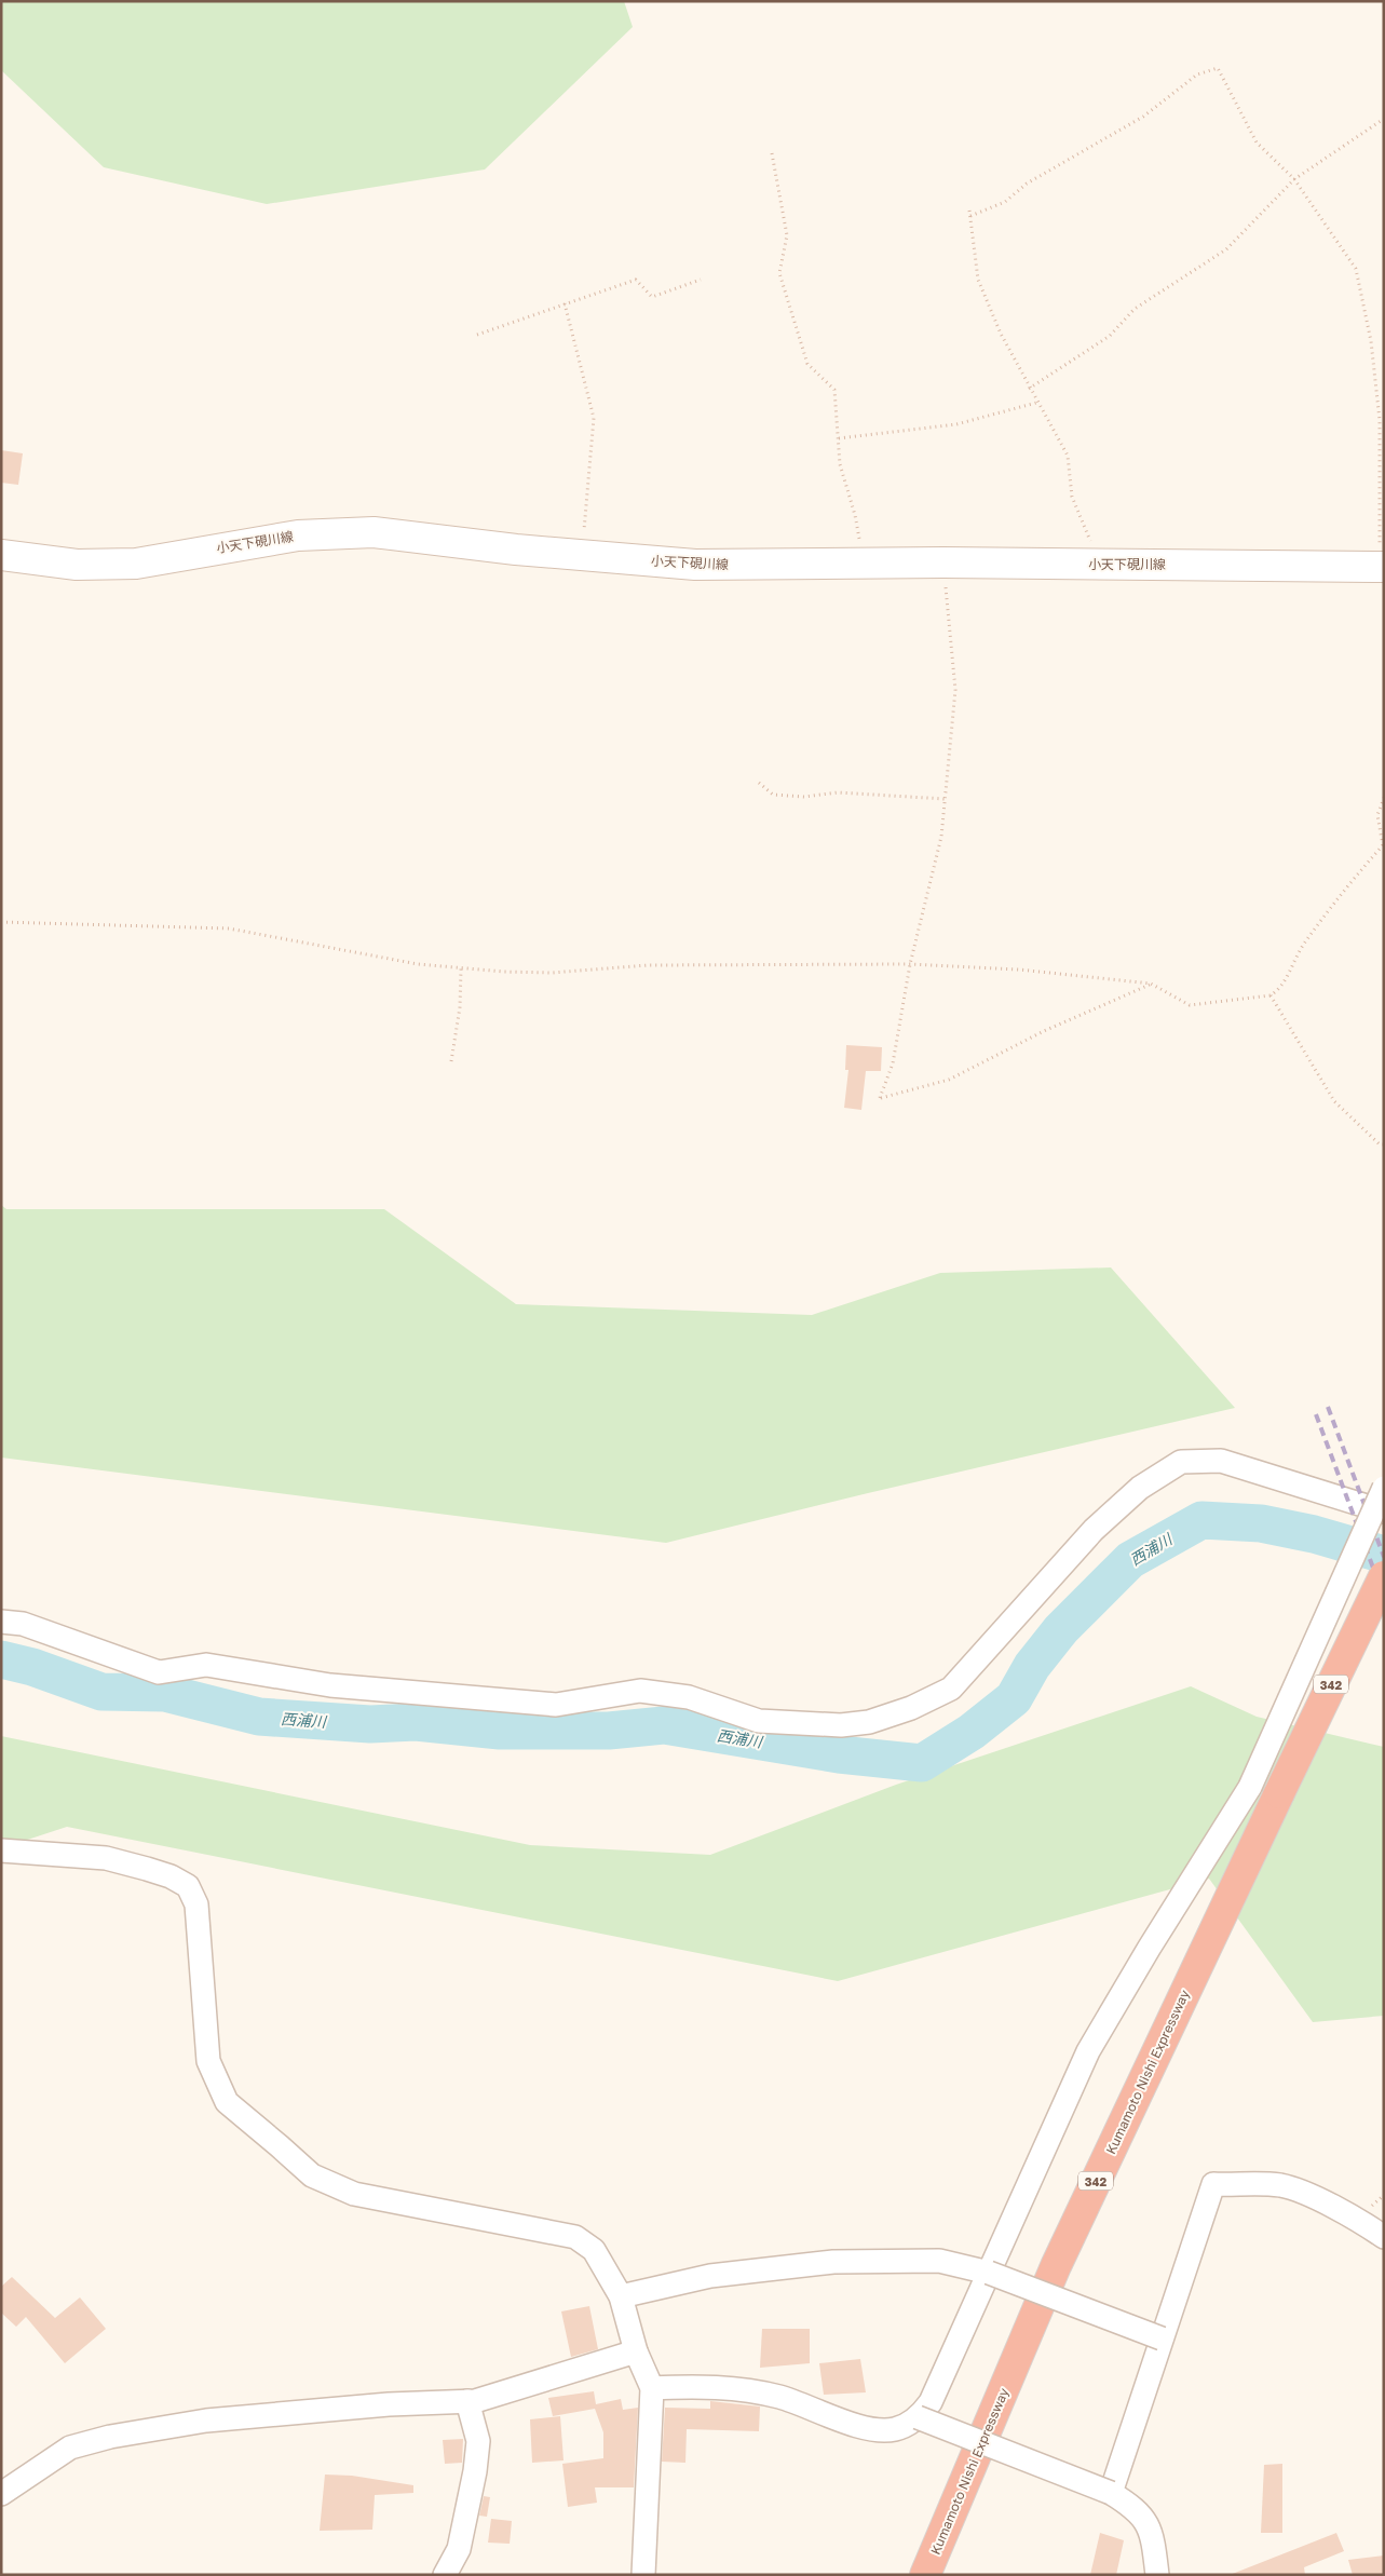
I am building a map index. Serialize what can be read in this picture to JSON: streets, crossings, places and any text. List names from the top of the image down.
{
  "streets": {
    "highway": ["342", "Kumamoto Nishi Expressway"],
    "main road": ["小天下硯川線"]
  },
  "water": ["西浦川"]
}
